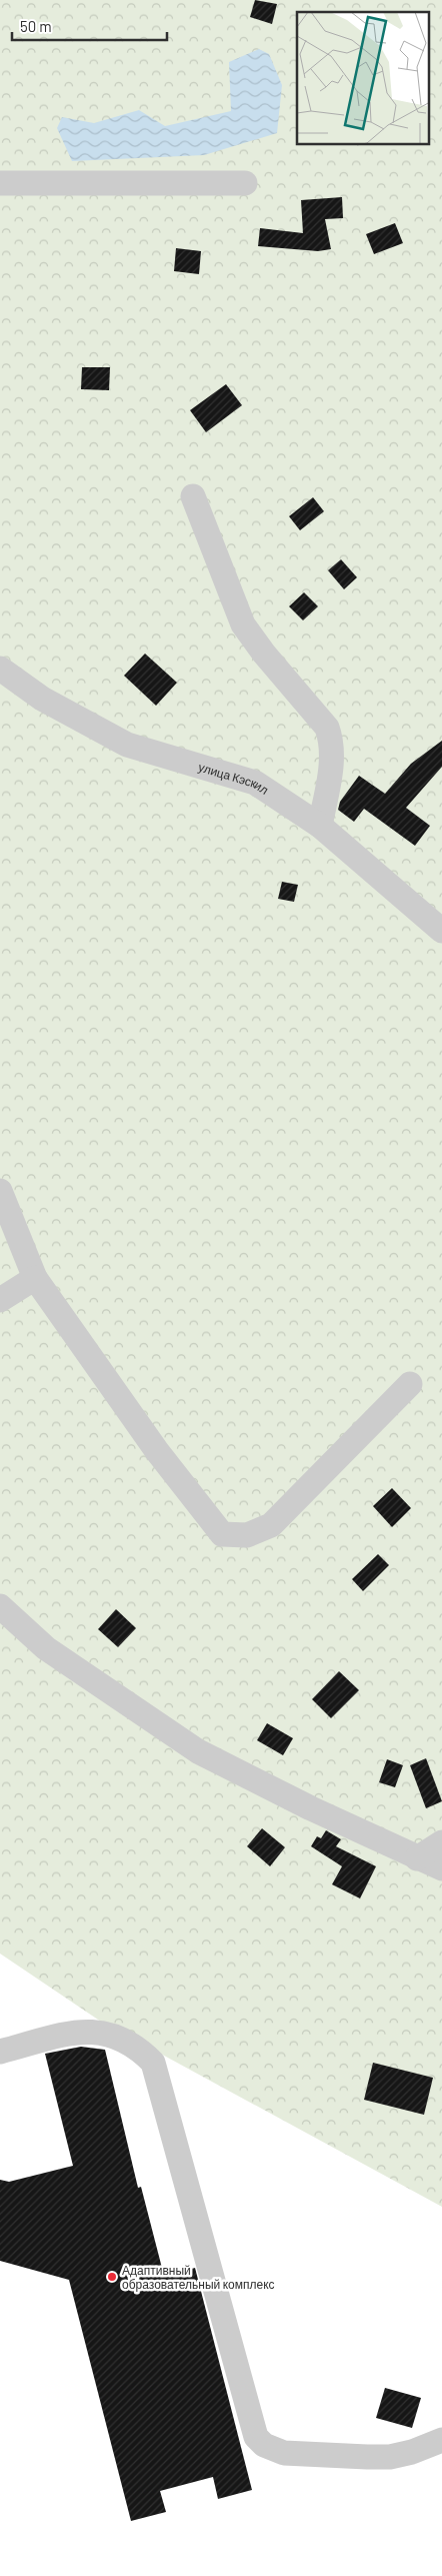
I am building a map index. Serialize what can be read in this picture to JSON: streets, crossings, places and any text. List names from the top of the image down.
{
  "streets": {
    "street": ["улица Кэскил"]
  },
  "places": ["Адаптивный образовательный комплекс"],
  "scale_bar": "50 m"
}
